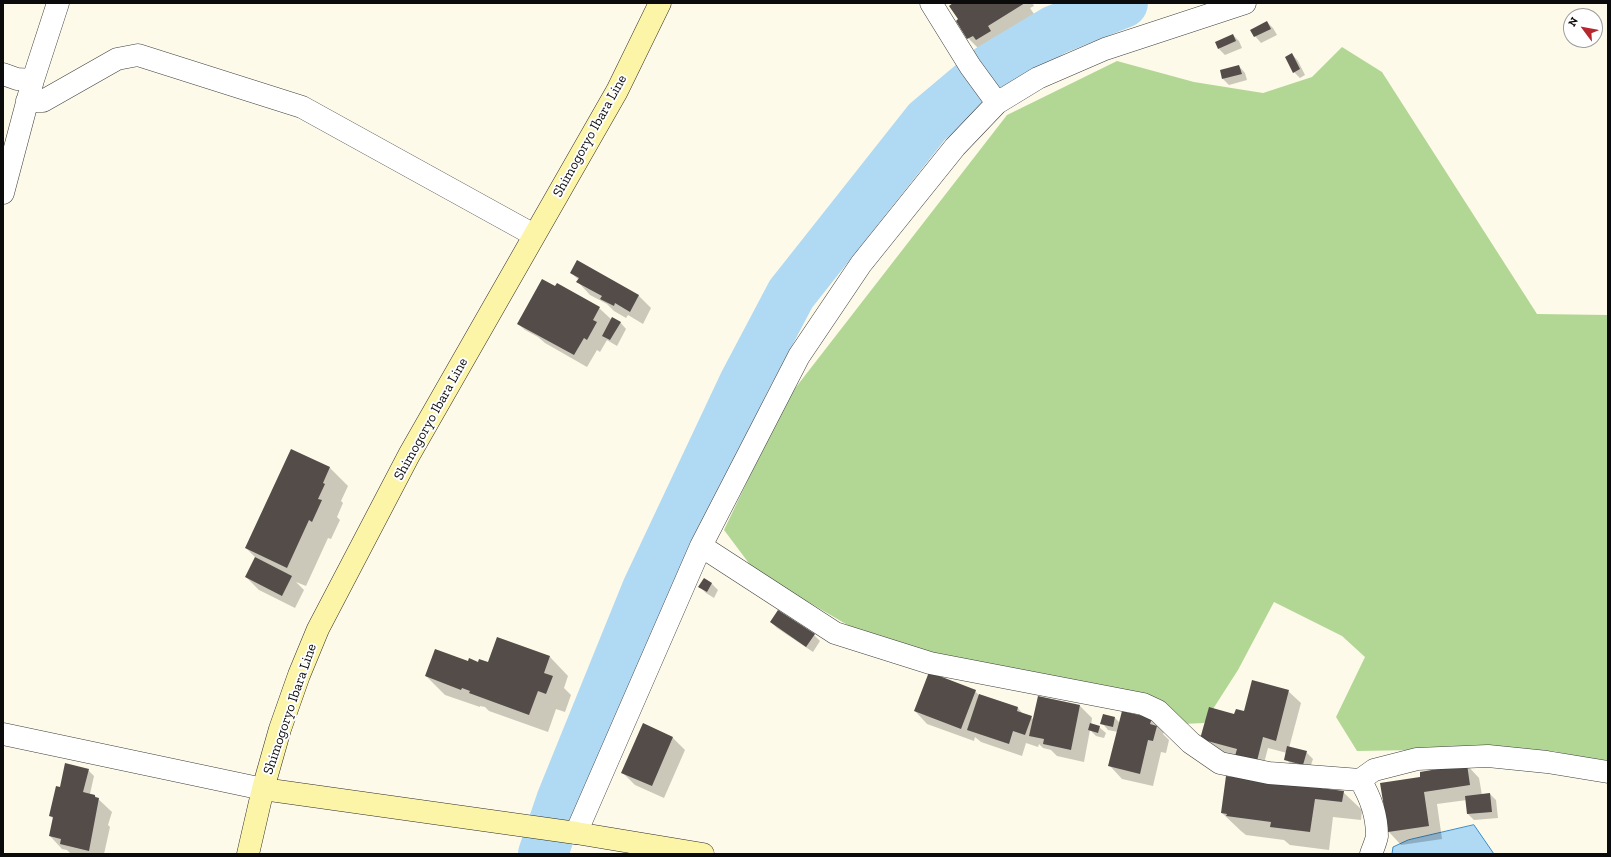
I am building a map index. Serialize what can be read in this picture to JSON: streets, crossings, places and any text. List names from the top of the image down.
{
  "streets": {
    "main road": ["Shimogoryo Ibara Line"]
  },
  "north": "top left"
}
